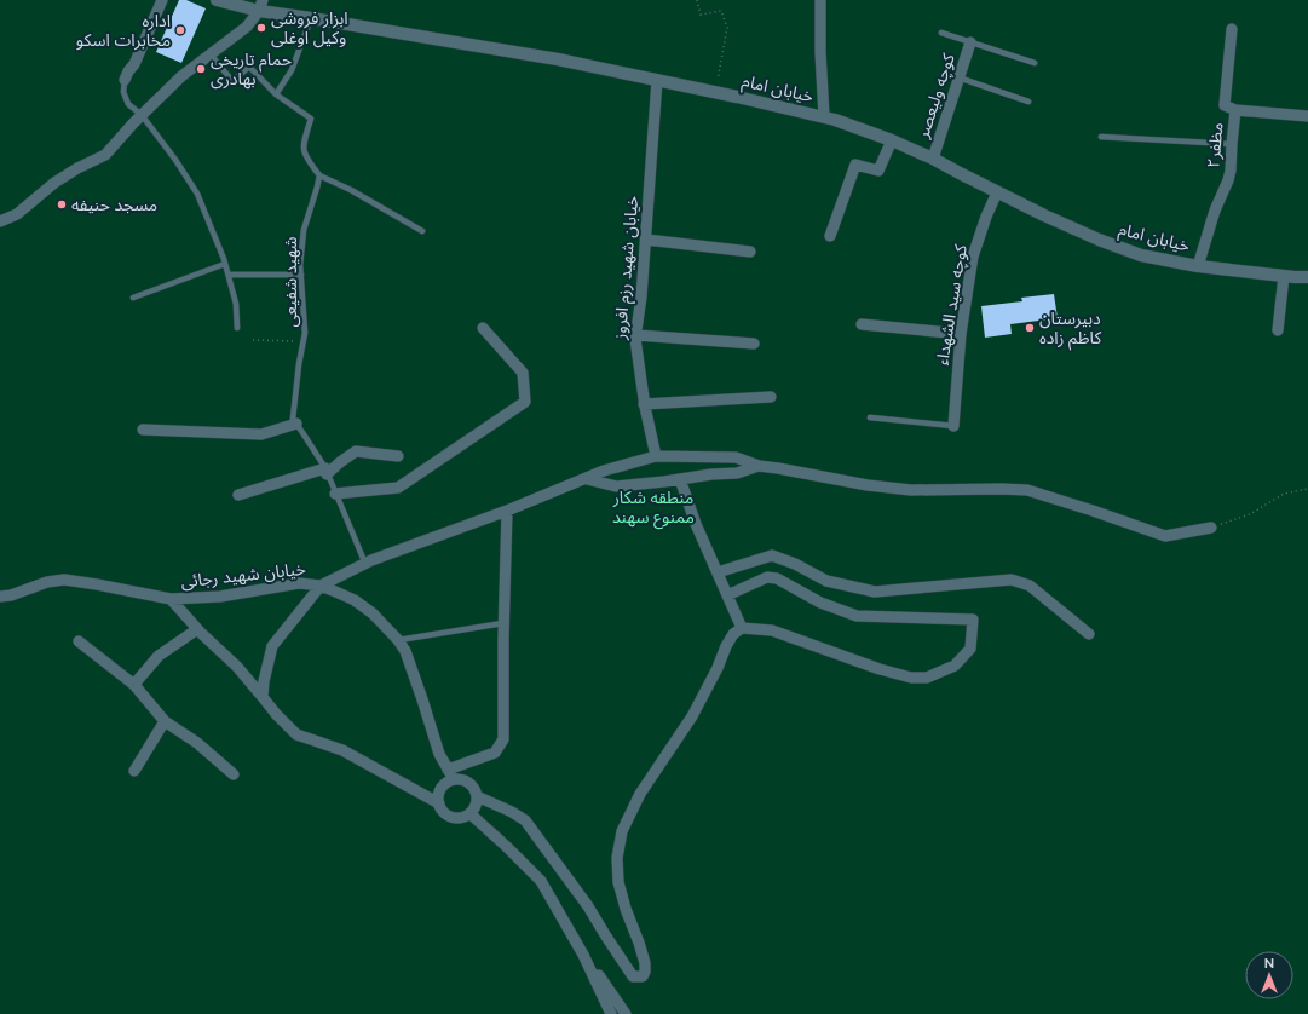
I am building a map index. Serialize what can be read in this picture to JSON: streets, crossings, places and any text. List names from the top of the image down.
{
  "streets": {
    "street": [
      "خیابان امام",
      "کوچه ولیعصر",
      "مظفر۲",
      "خیابان شهید رزم افروز",
      "کوچه سید الشهداء",
      "خیابان شهید رجائی"
    ],
    "lane": ["شهید شفیعی"]
  },
  "crossings": [
    ["خیابان امام", "کوچه ولیعصر"],
    ["خیابان امام", "مظفر۲"],
    ["خیابان امام", "خیابان شهید رزم افروز"],
    ["خیابان امام", "کوچه سید الشهداء"]
  ],
  "parks": ["منطقه شکار ممنوع سهند"],
  "places": [
    "ابزار فروشی وکیل اوغلی",
    "اداره مخابرات اسکو",
    "حمام تاریخی بهادری",
    "مسجد حنیفه",
    "دبیرستان کاظم زاده"
  ],
  "north": "top"
}
